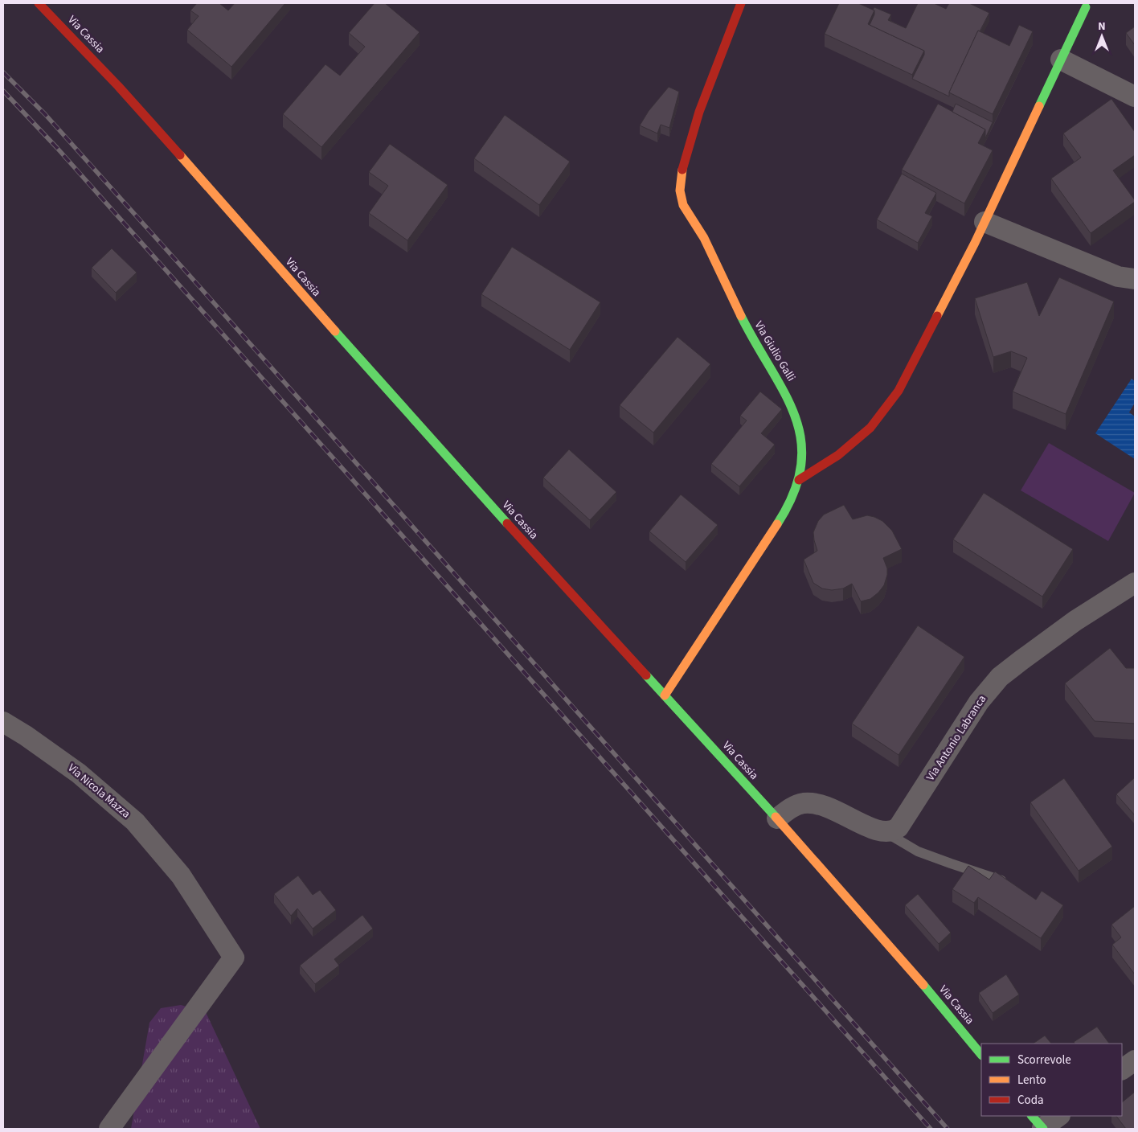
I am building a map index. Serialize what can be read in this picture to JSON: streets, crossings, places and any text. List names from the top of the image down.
{
  "streets": {
    "main road": ["Via Cassia", "Via Giulio Galli"],
    "street": ["Via Antonio Labranca", "Via Nicola Mazza"]
  },
  "crossings": [
    ["Via Cassia", "Via Giulio Galli"]
  ],
  "legend": ["Scorrevole", "Lento", "Coda"],
  "north": "top"
}
